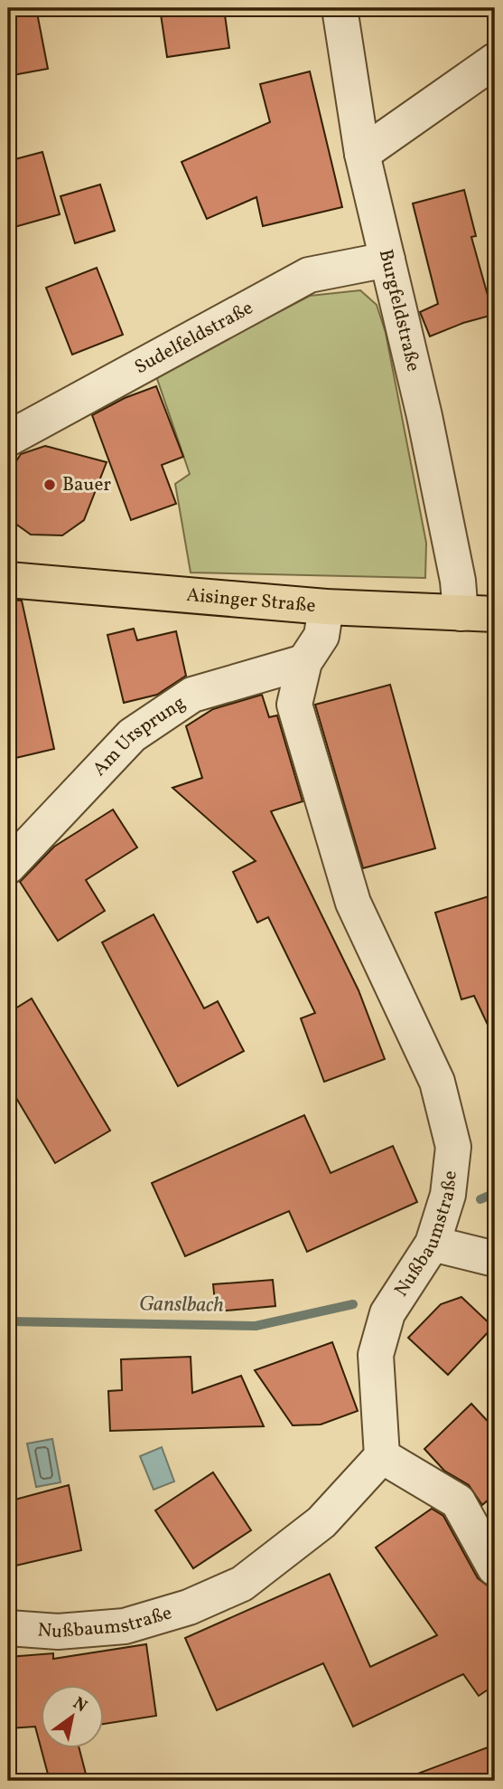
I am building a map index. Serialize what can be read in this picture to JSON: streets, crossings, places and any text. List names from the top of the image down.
{
  "streets": {
    "main road": ["Aisinger Straße"],
    "street": [
      "Burgfeldstraße",
      "Sudelfeldstraße",
      "Am Ursprung",
      "Nußbaumstraße"
    ]
  },
  "crossings": [
    ["Burgfeldstraße", "Sudelfeldstraße"],
    ["Burgfeldstraße", "Aisinger Straße"],
    ["Aisinger Straße", "Nußbaumstraße"],
    ["Am Ursprung", "Nußbaumstraße"]
  ],
  "water": ["Ganslbach"],
  "places": ["Bauer"],
  "north": "top right"
}
